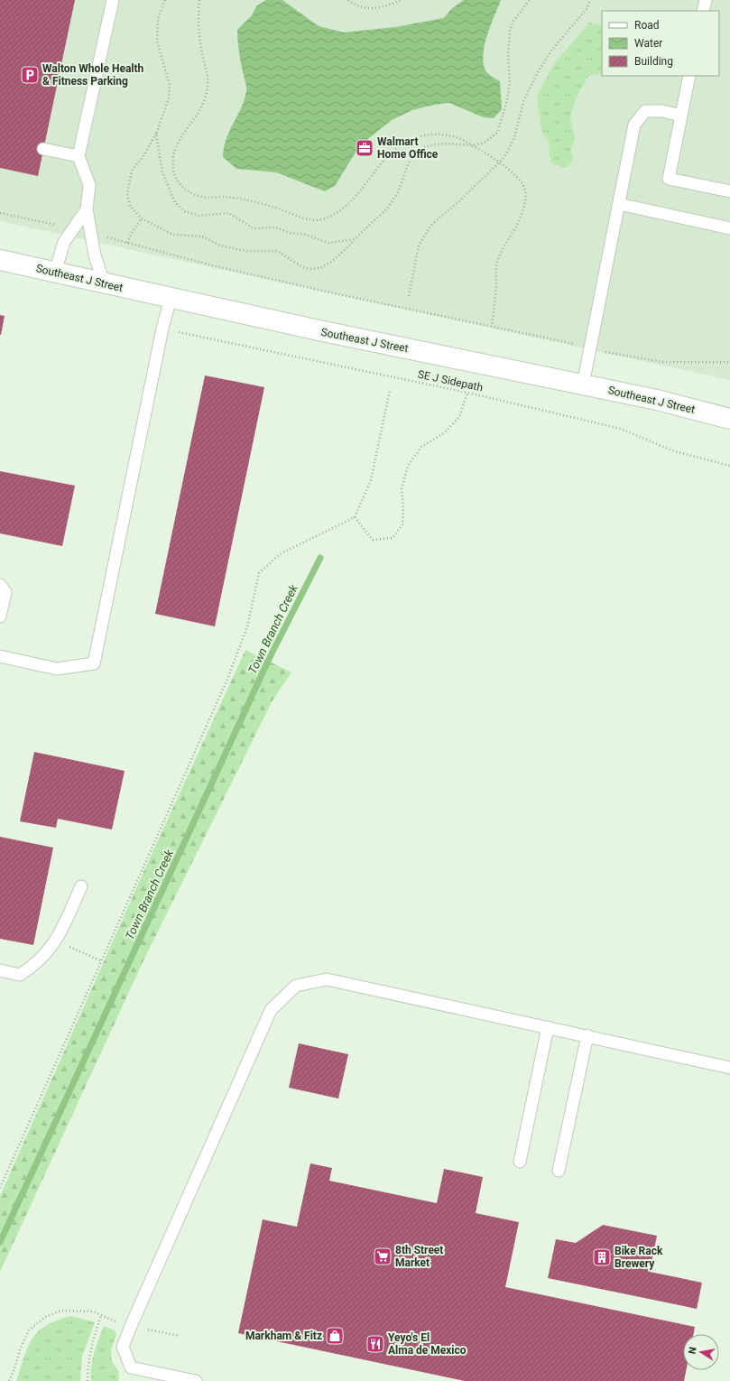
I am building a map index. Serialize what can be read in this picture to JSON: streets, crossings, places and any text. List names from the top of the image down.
{
  "streets": {
    "main road": ["Southeast J Street"],
    "path": ["SE J Sidepath"]
  },
  "water": ["Town Branch Creek"],
  "places": {
    "parking": ["Walton Whole Health & Fitness Parking"],
    "office": ["Walmart Home Office"],
    "supermarket": ["8th Street Market"],
    "building": ["Bike Rack Brewery"],
    "shop": ["Markham & Fitz"],
    "restaurant": ["Yeyo's El Alma de Mexico"]
  },
  "legend": ["Road", "Water", "Building"],
  "north": "left"
}
